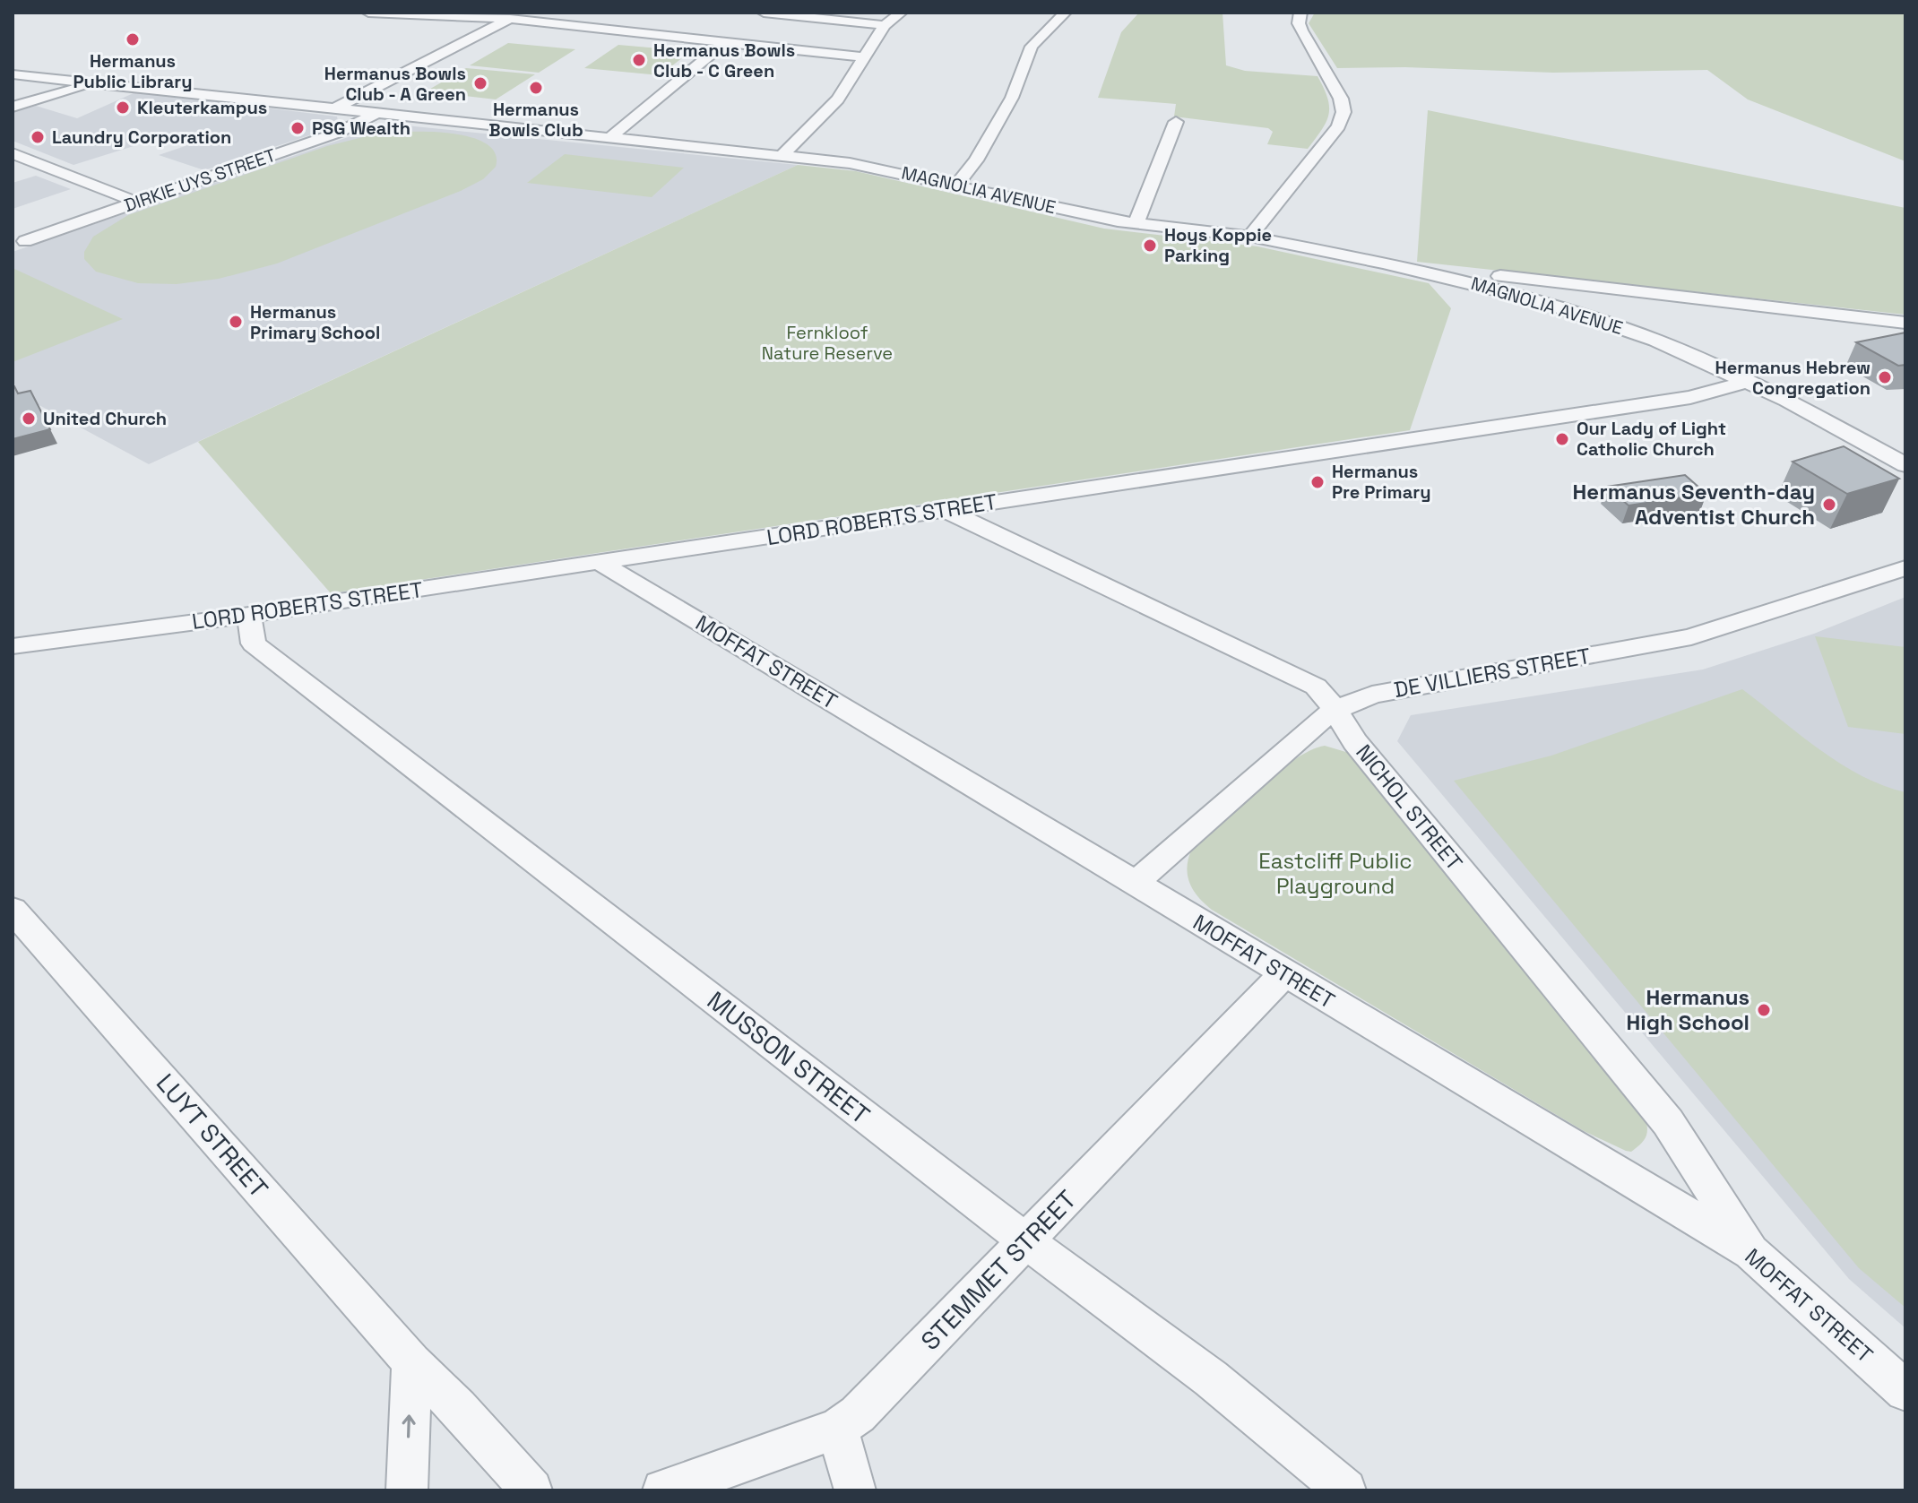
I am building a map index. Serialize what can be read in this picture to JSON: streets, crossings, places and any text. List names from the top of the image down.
{
  "streets": {
    "street": [
      "DIRKIE UYS STREET",
      "MAGNOLIA AVENUE",
      "LORD ROBERTS STREET",
      "MOFFAT STREET",
      "DE VILLIERS STREET",
      "NICHOL STREET",
      "MUSSON STREET",
      "LUYT STREET",
      "STEMMET STREET"
    ]
  },
  "crossings": [
    ["DIRKIE UYS STREET", "MAGNOLIA AVENUE"],
    ["MAGNOLIA AVENUE", "LORD ROBERTS STREET"],
    ["LORD ROBERTS STREET", "MOFFAT STREET"],
    ["LORD ROBERTS STREET", "NICHOL STREET"],
    ["LORD ROBERTS STREET", "MUSSON STREET"],
    ["MOFFAT STREET", "DE VILLIERS STREET"],
    ["MOFFAT STREET", "NICHOL STREET"],
    ["MOFFAT STREET", "STEMMET STREET"],
    ["DE VILLIERS STREET", "NICHOL STREET"],
    ["MUSSON STREET", "STEMMET STREET"]
  ],
  "parks": ["Fernkloof Nature Reserve", "Eastcliff Public Playground"],
  "places": [
    "Hermanus Public Library",
    "Hermanus Bowls Club - C Green",
    "Hermanus Bowls Club - A Green",
    "Hermanus Bowls Club",
    "Kleuterkampus",
    "PSG Wealth",
    "Laundry Corporation",
    "Hoys Koppie Parking",
    "Hermanus Primary School",
    "Hermanus Hebrew Congregation",
    "United Church",
    "Our Lady of Light Catholic Church",
    "Hermanus Pre Primary",
    "Hermanus Seventh-day Adventist Church",
    "Hermanus High School"
  ]
}
